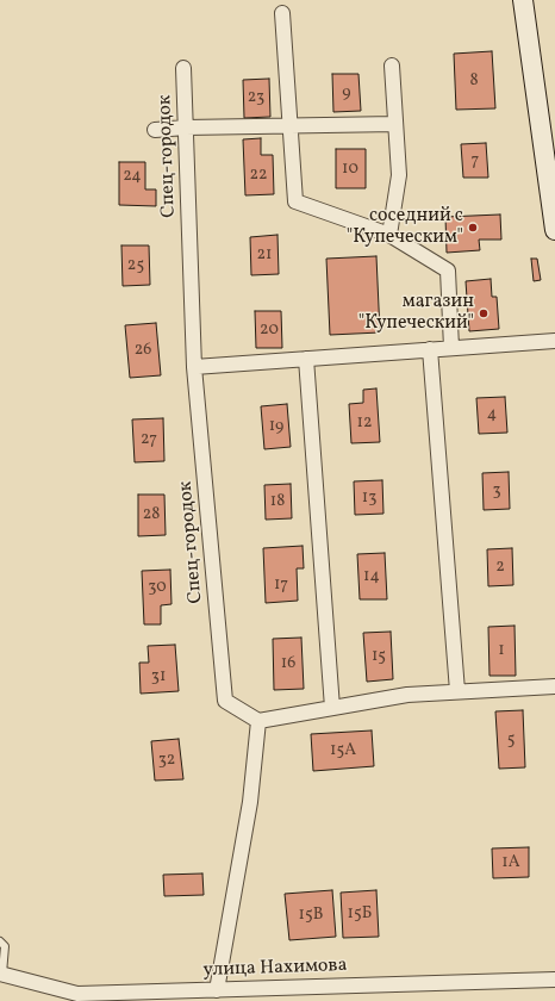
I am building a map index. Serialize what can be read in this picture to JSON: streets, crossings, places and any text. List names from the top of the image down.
{
  "streets": {
    "street": ["Спец-городок", "улица Нахимова"]
  },
  "places": ["соседний с \"Купеческим\"", "магазин \"Купеческий\""],
  "house_numbers": [
    "8",
    "9",
    "23",
    "7",
    "10",
    "22",
    "24",
    "21",
    "25",
    "20",
    "26",
    "4",
    "12",
    "19",
    "27",
    "3",
    "13",
    "18",
    "28",
    "2",
    "14",
    "17",
    "30",
    "1",
    "15",
    "16",
    "31",
    "5",
    "15А",
    "32",
    "1А",
    "15Б",
    "15В"
  ]
}
